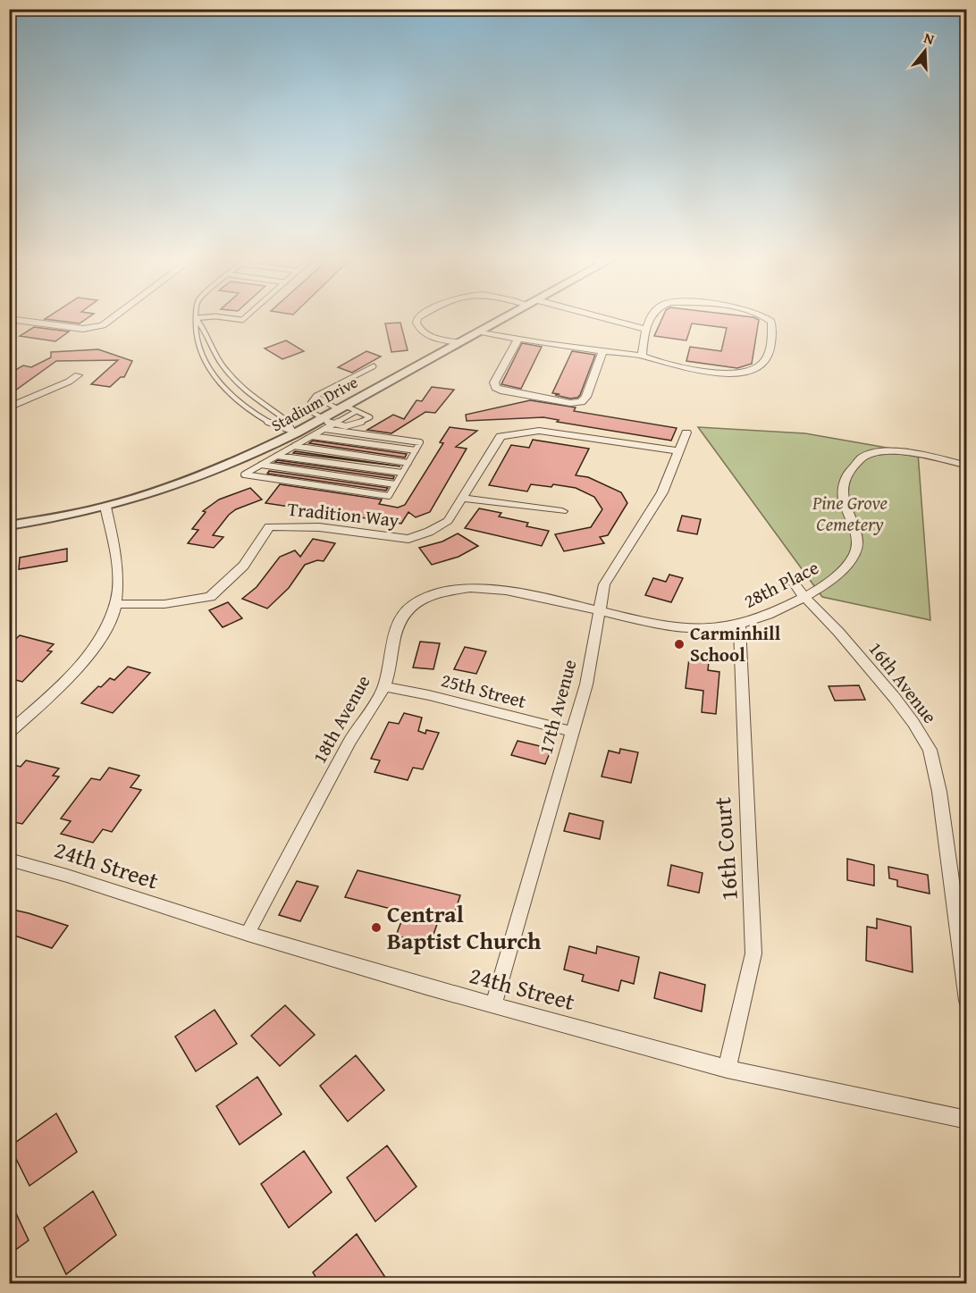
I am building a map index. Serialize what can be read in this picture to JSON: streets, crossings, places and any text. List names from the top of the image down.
{
  "streets": {
    "street": [
      "Stadium Drive",
      "Tradition Way",
      "28th Place",
      "16th Avenue",
      "25th Street",
      "17th Avenue",
      "18th Avenue",
      "16th Court",
      "24th Street"
    ]
  },
  "crossings": [
    ["Tradition Way", "17th Avenue"],
    ["28th Place", "16th Avenue"],
    ["28th Place", "17th Avenue"],
    ["28th Place", "18th Avenue"],
    ["28th Place", "16th Court"],
    ["25th Street", "17th Avenue"],
    ["25th Street", "18th Avenue"],
    ["17th Avenue", "18th Avenue"],
    ["17th Avenue", "24th Street"],
    ["18th Avenue", "24th Street"],
    ["16th Court", "24th Street"]
  ],
  "parks": ["Pine Grove Cemetery"],
  "places": ["Carminhill School", "Central Baptist Church"],
  "north": "top"
}
